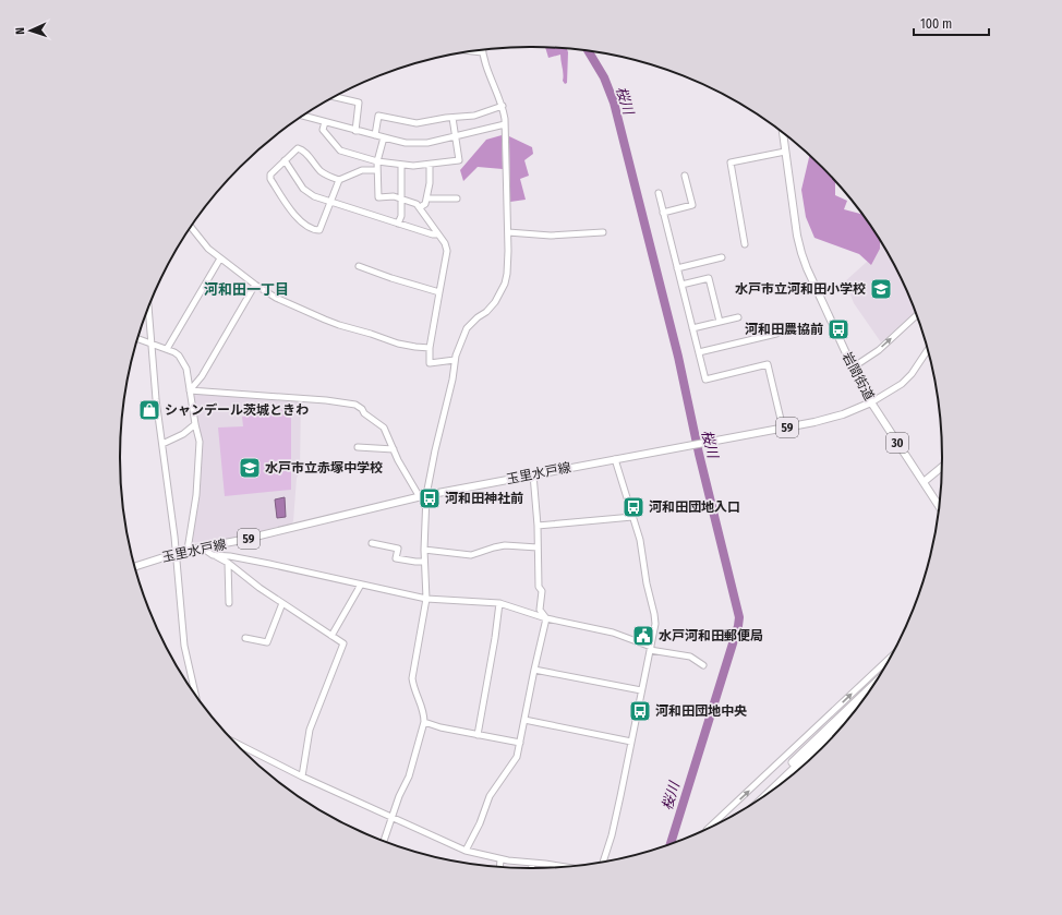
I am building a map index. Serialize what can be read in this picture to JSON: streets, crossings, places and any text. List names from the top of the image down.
{
  "streets": {
    "main road": [
      "岩間街道",
      "59",
      "30",
      "玉里水戸線"
    ]
  },
  "crossings": [
    ["岩間街道", "玉里水戸線"]
  ],
  "districts": ["河和田一丁目"],
  "water": ["桜川"],
  "places": {
    "school or university": ["水戸市立河和田小学校", "水戸市立赤塚中学校"],
    "bus stop": [
      "河和田農協前",
      "河和田神社前",
      "河和田団地入口",
      "河和田団地中央"
    ],
    "shop": ["シャンデール茨城ときわ"],
    "public building": ["水戸河和田郵便局"]
  },
  "scale_bar": "100 m",
  "north": "left"
}
